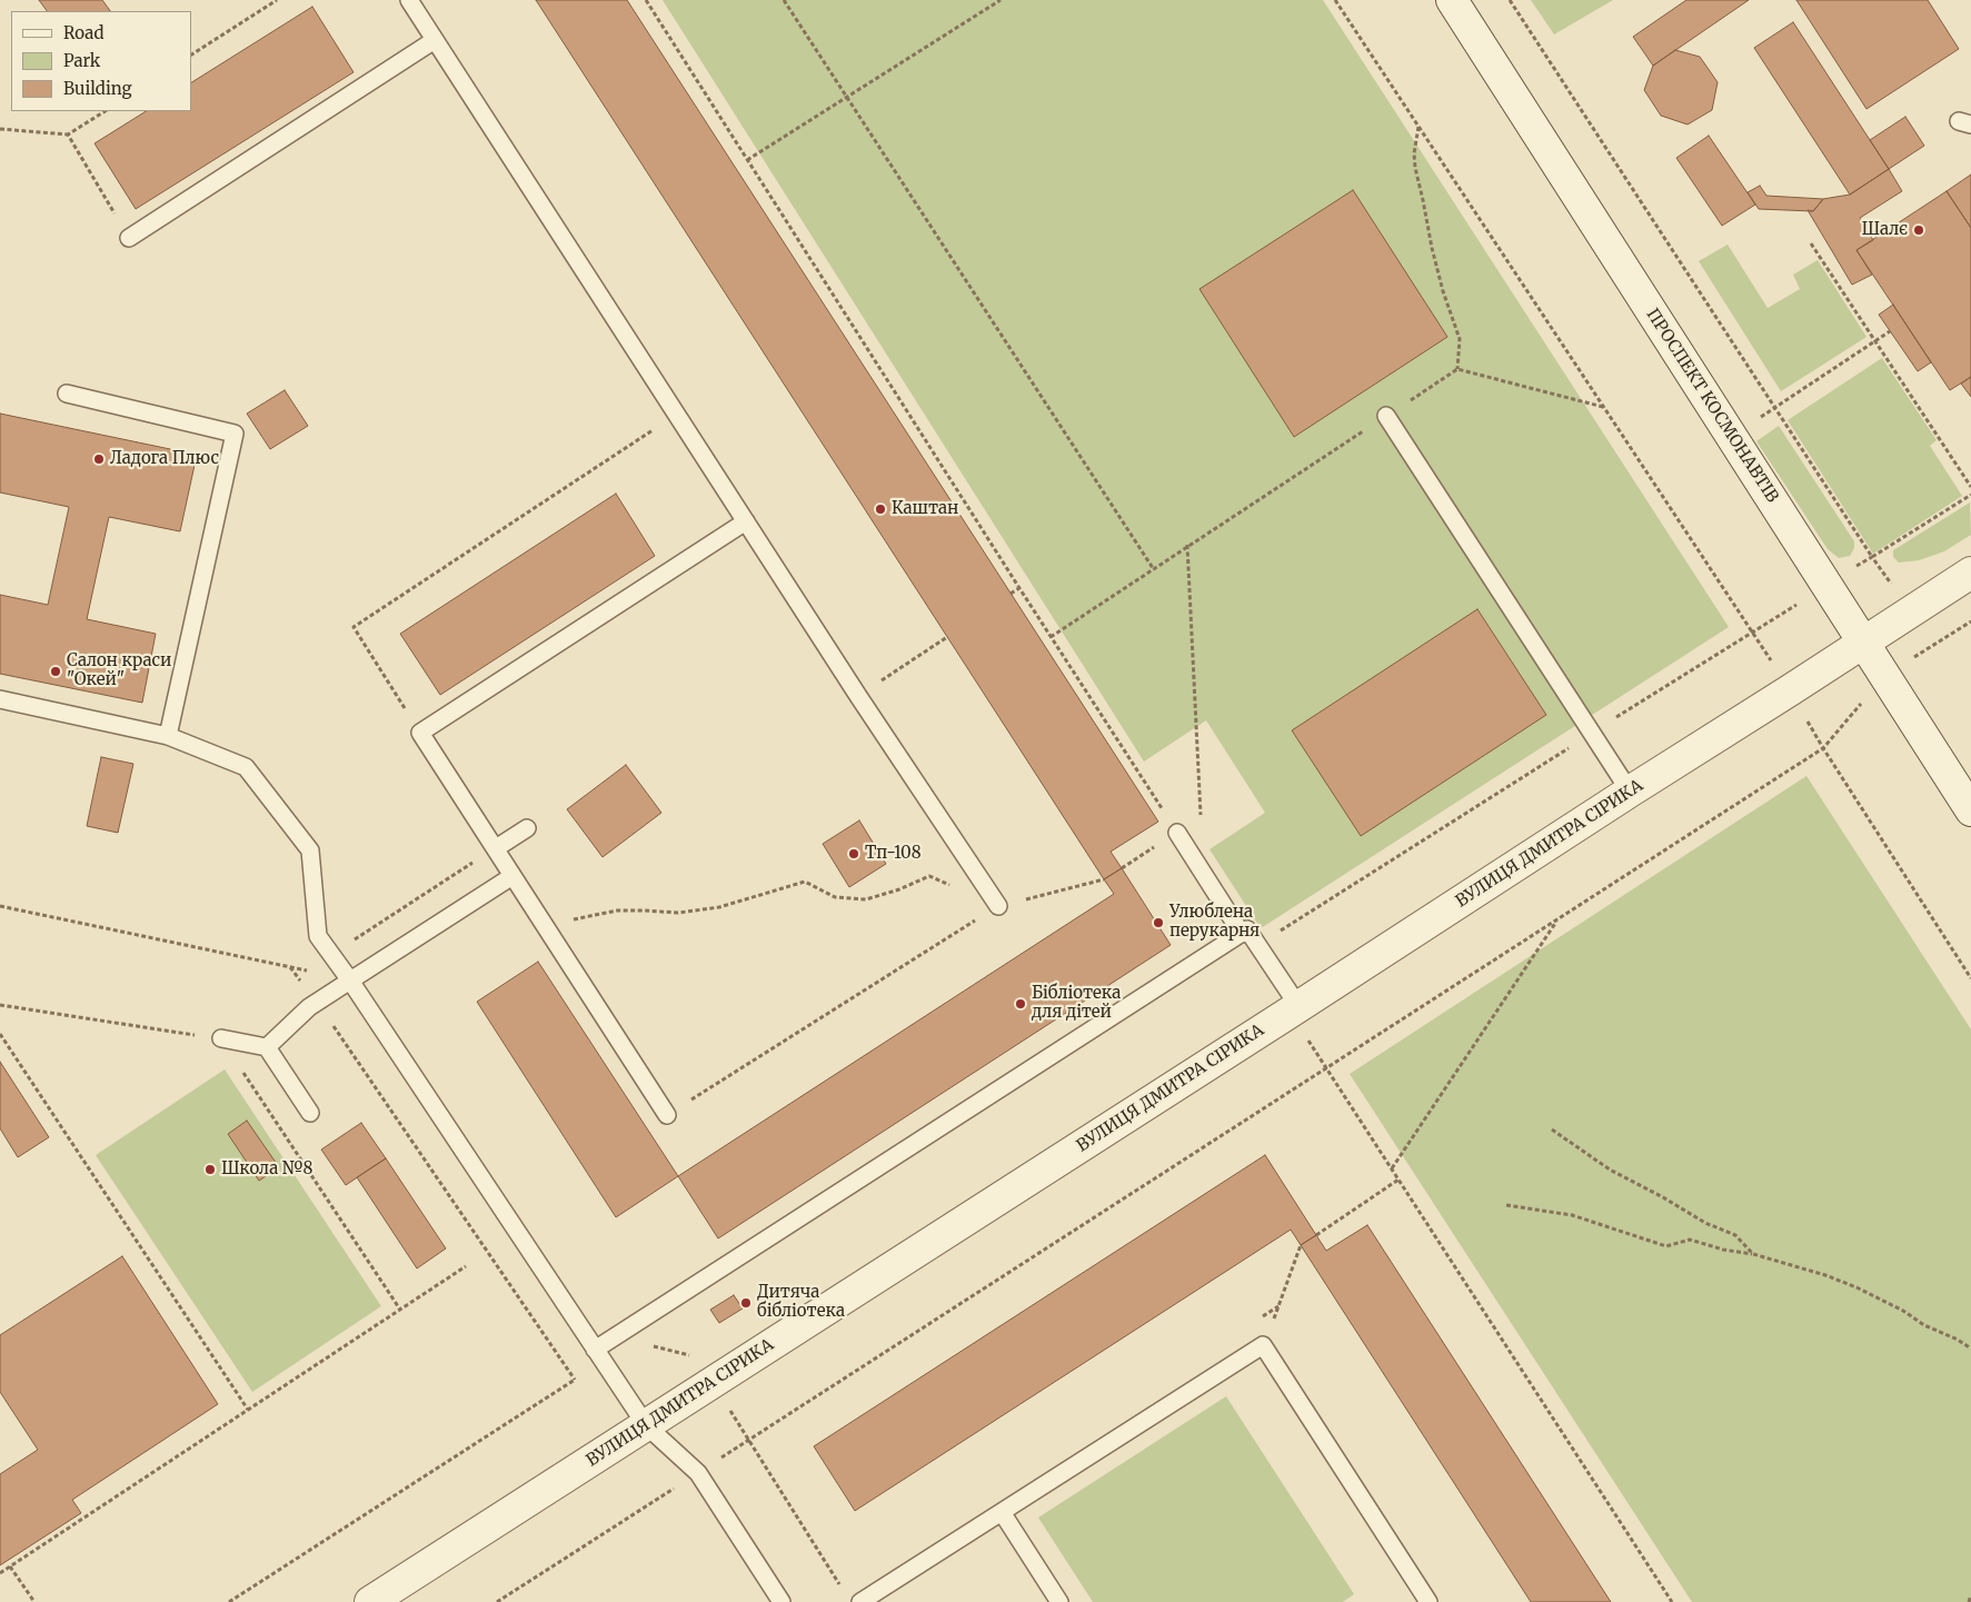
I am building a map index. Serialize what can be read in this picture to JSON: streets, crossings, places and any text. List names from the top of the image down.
{
  "streets": {
    "street": ["ПРОСПЕКТ КОСМОНАВТІВ", "ВУЛИЦЯ ДМИТРА СІРИКА"]
  },
  "crossings": [
    ["ПРОСПЕКТ КОСМОНАВТІВ", "ВУЛИЦЯ ДМИТРА СІРИКА"]
  ],
  "places": [
    "Шалє",
    "Ладога Плюс",
    "Каштан",
    "Салон краси \"Окей\"",
    "Тп-108",
    "Улюблена перукарня",
    "Бібліотека для дітей",
    "Школа №8",
    "Дитяча бібліотека"
  ],
  "legend": ["Road", "Park", "Building"]
}
